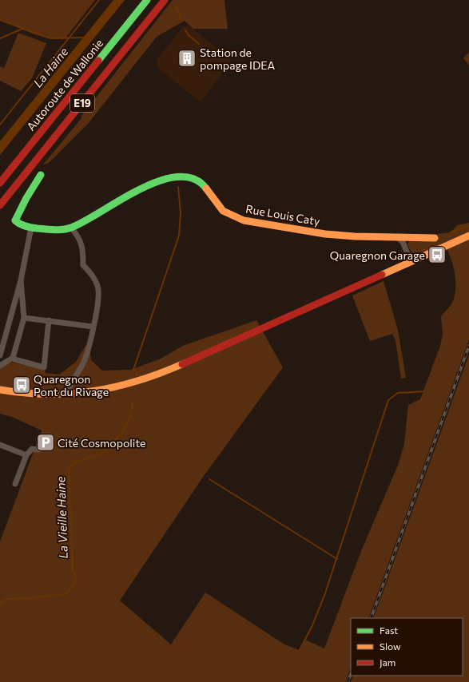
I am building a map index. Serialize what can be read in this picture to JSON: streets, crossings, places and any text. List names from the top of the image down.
{
  "streets": {
    "main road": ["Autoroute de Wallonie", "E19", "Rue Louis Caty"]
  },
  "water": ["La Haine", "La Vieille Haine"],
  "places": {
    "building": ["Station de pompage IDEA"],
    "bus stop": ["Quaregnon Garage", "Quaregnon Pont du Rivage"],
    "parking": ["Cité Cosmopolite"]
  },
  "legend": ["Fast", "Slow", "Jam"]
}
